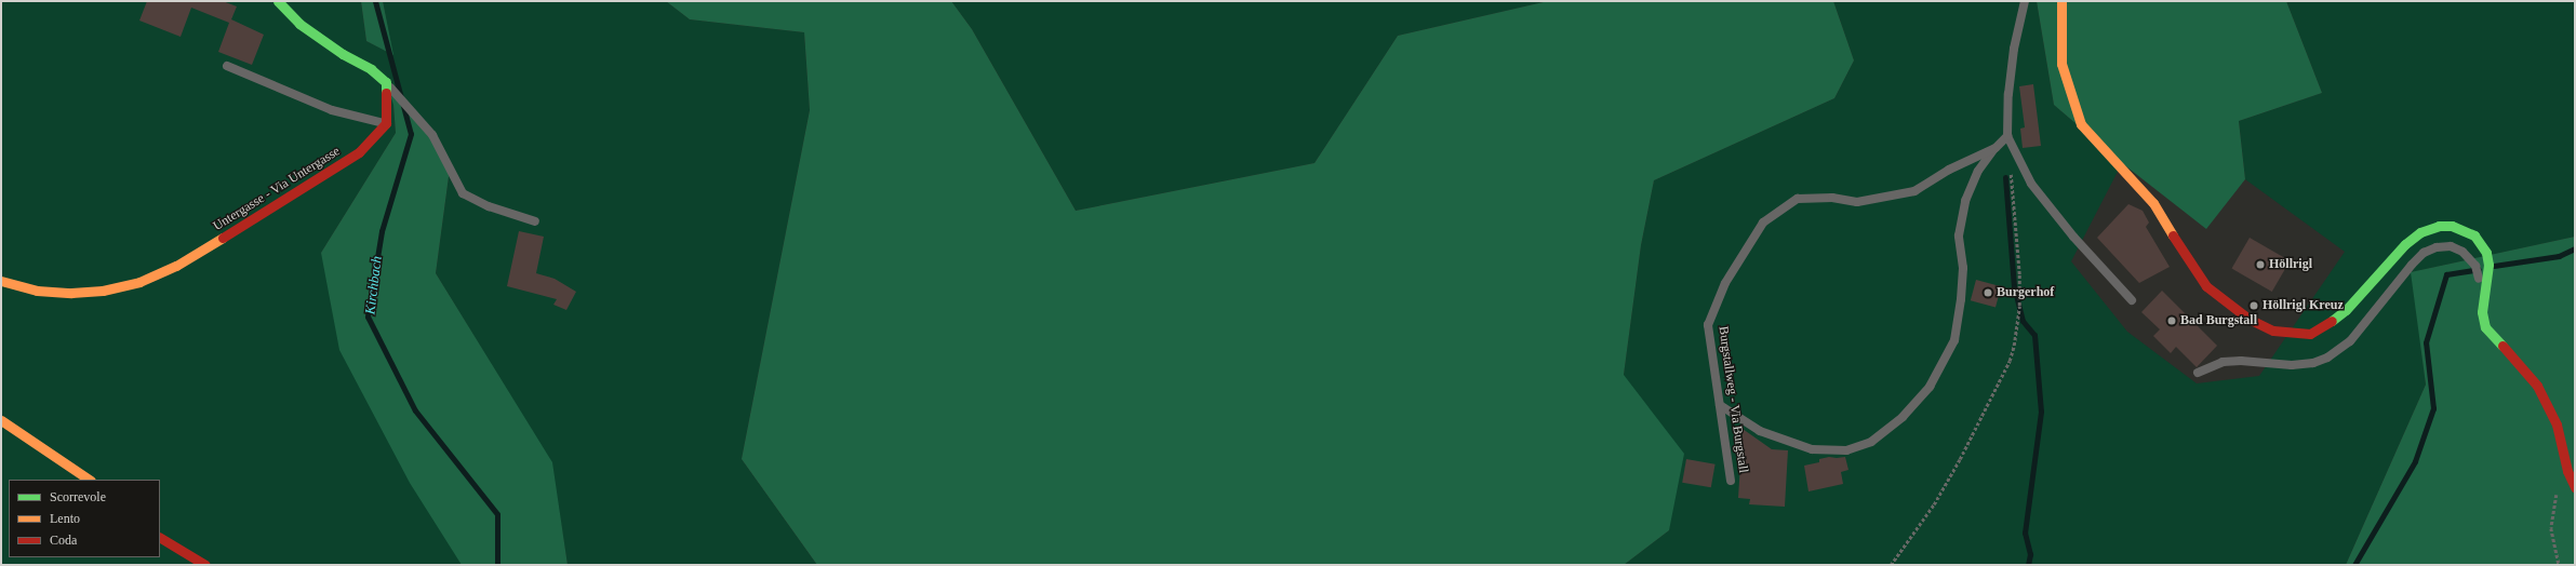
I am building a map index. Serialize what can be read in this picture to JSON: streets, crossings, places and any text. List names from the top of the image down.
{
  "streets": {
    "street": ["Untergasse - Via Untergasse"],
    "lane": ["Burgstallweg - Via Burgstall"]
  },
  "water": ["Kirchbach"],
  "places": [
    "Höllrigl",
    "Burgerhof",
    "Höllrigl Kreuz",
    "Bad Burgstall"
  ],
  "legend": ["Scorrevole", "Lento", "Coda"]
}
